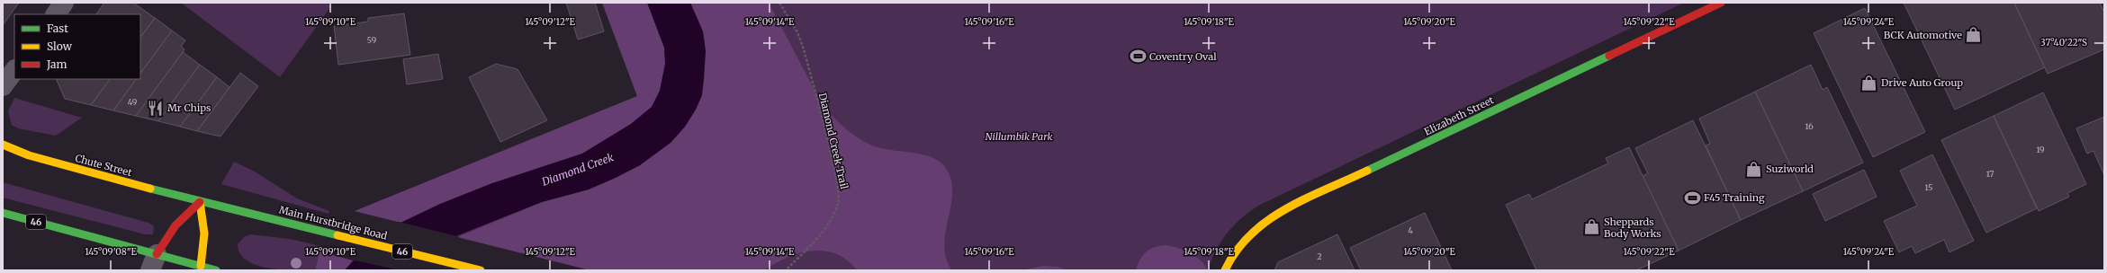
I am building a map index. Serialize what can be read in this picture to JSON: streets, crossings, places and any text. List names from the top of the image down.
{
  "streets": {
    "main road": [
      "Elizabeth Street",
      "Chute Street",
      "46",
      "Main Hurstbridge Road"
    ],
    "path": ["Diamond Creek Trail"]
  },
  "crossings": [
    ["Chute Street", "Main Hurstbridge Road"]
  ],
  "water": ["Diamond Creek"],
  "parks": ["Nillumbik Park"],
  "places": {
    "shop": [
      "BCK Automotive",
      "Drive Auto Group",
      "Suziworld",
      "Sheppards Body Works"
    ],
    "sports": ["Coventry Oval", "F45 Training"],
    "restaurant": ["Mr Chips"]
  },
  "house_numbers": [
    "59",
    "49",
    "16",
    "19",
    "17",
    "15",
    "4",
    "2"
  ],
  "legend": ["Fast", "Slow", "Jam"],
  "coordinates": [
    "145°09'10\"E",
    "145°09'12\"E",
    "145°09'14\"E",
    "145°09'16\"E",
    "145°09'18\"E",
    "145°09'20\"E",
    "145°09'22\"E",
    "145°09'24\"E",
    "37°40'22\"S",
    "145°09'08\"E"
  ]
}
